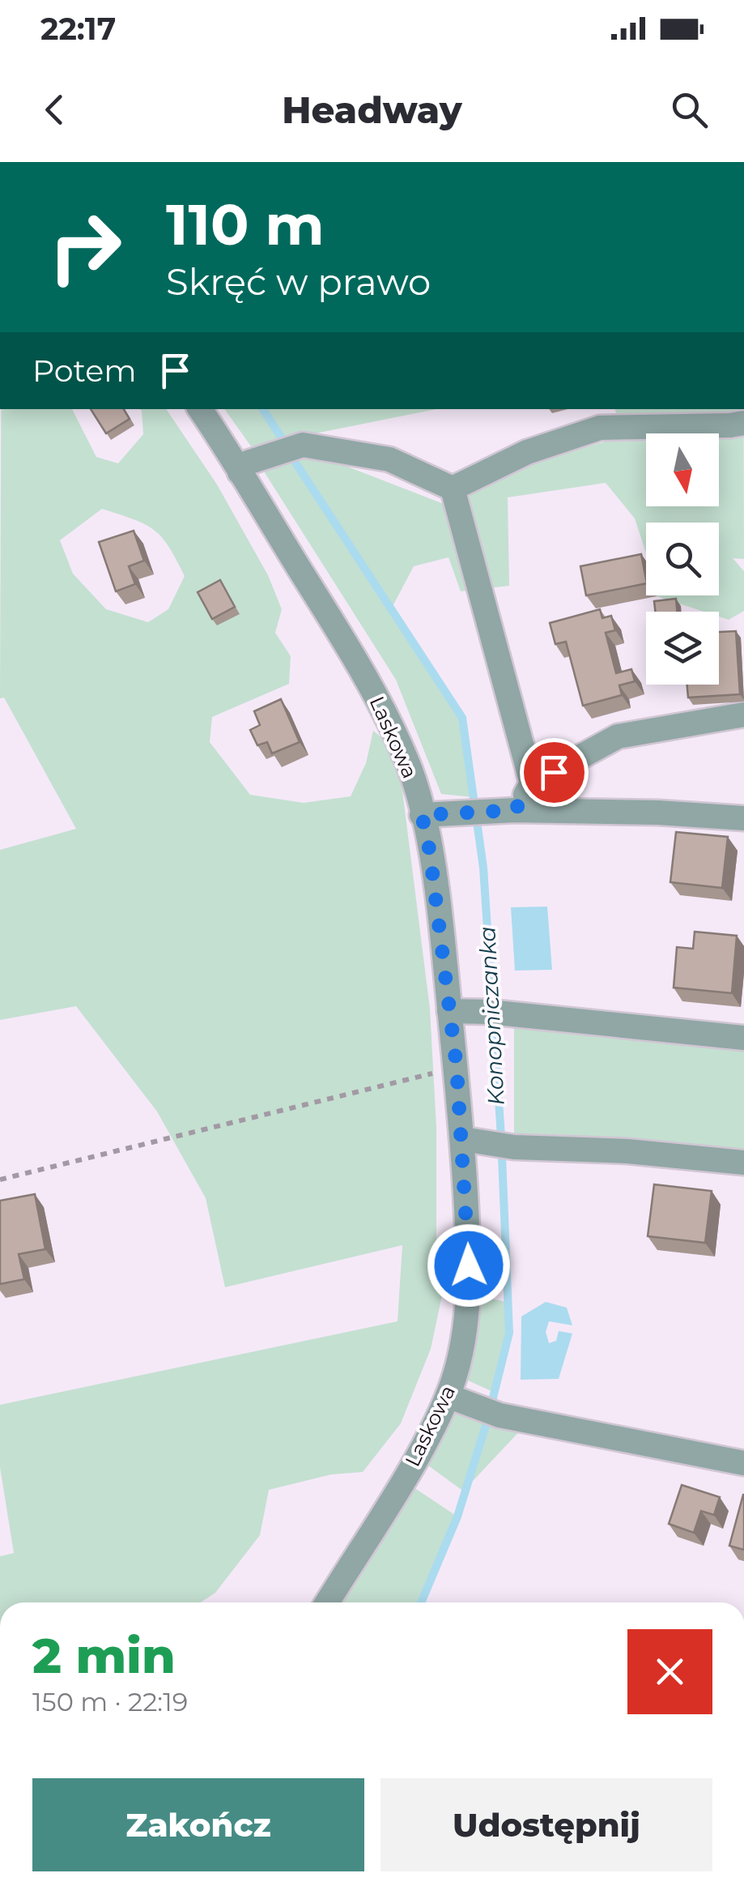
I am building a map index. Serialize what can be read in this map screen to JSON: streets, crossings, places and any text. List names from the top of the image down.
{
  "streets": {
    "street": ["Laskowa"]
  },
  "water": ["Konopniczanka"],
  "north": "bottom",
  "page": {
    "status": "22:17",
    "header": "Headway",
    "turn": ["110 m", "Skręć w prawo"],
    "then": "Potem",
    "heading": ["2 min", "150 m · 22:19"],
    "buttons": ["Zakończ", "Udostępnij"]
  }
}
